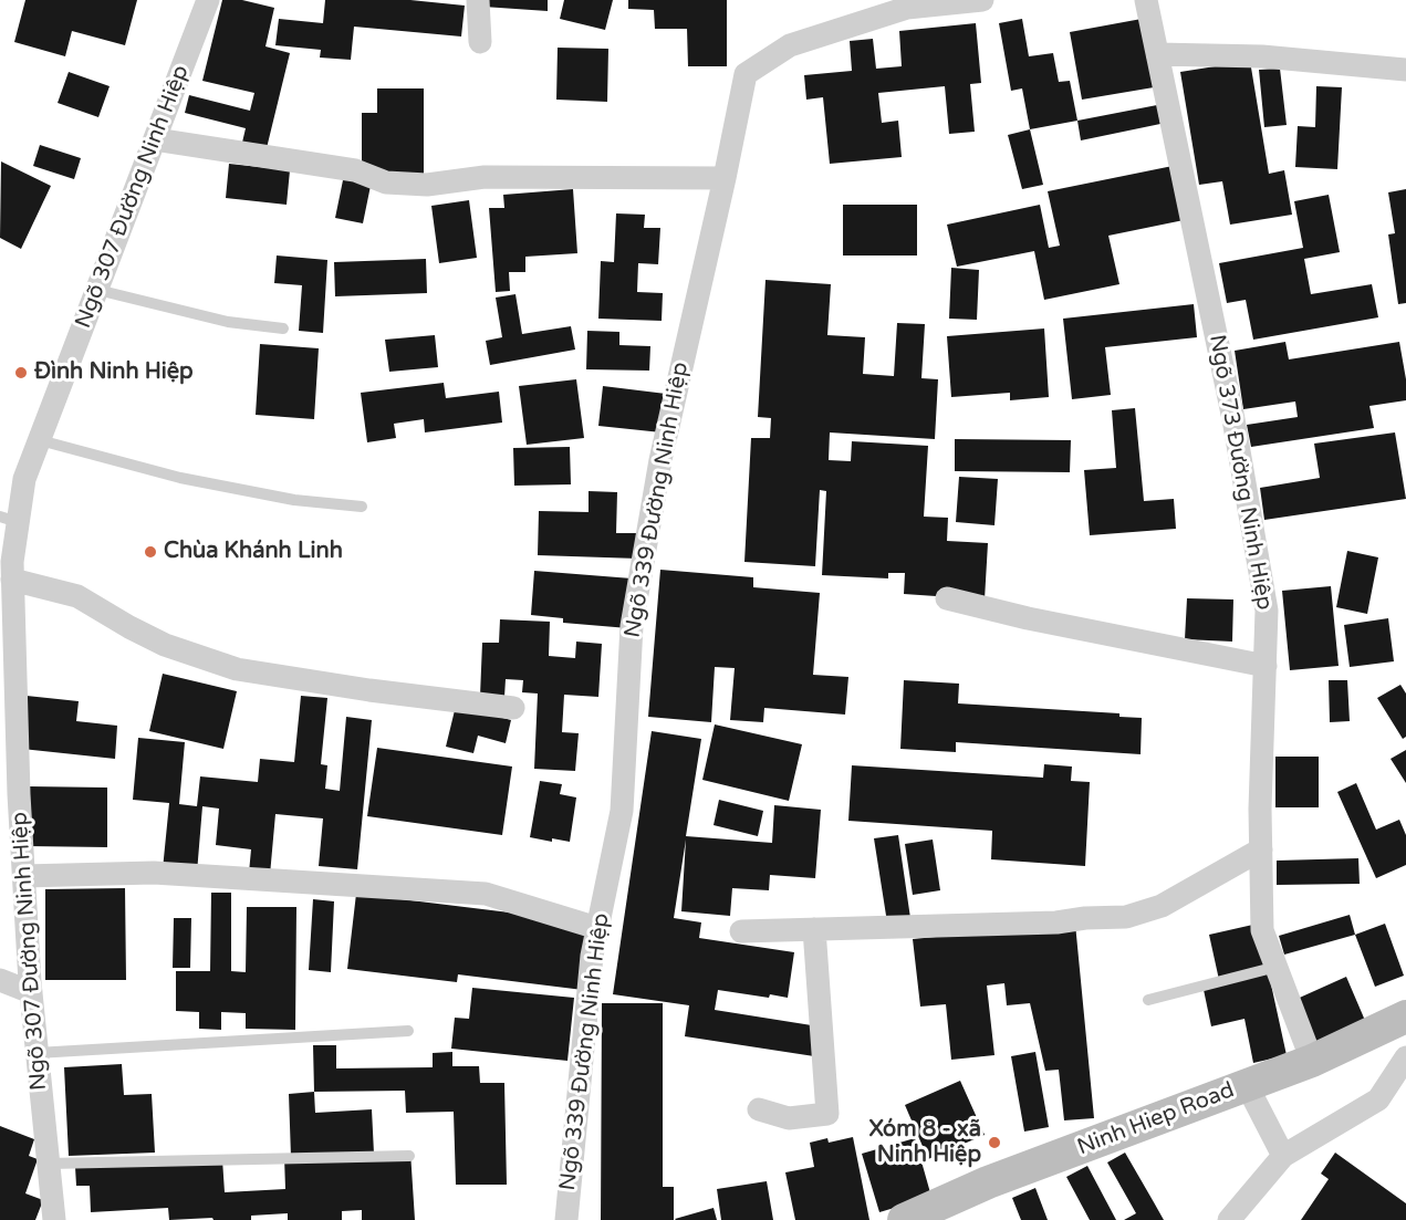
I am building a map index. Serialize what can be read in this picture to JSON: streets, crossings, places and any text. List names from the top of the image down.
{
  "streets": {
    "main road": ["Ninh Hiep Road"],
    "street": ["Ngõ 307 Đường Ninh Hiệp", "Ngõ 373 Đường Ninh Hiệp", "Ngõ 339 Đường Ninh Hiệp"]
  },
  "crossings": [
    ["Ngõ 373 Đường Ninh Hiệp", "Ninh Hiep Road"]
  ],
  "places": ["Đình Ninh Hiệp", "Chùa Khánh Linh", "Xóm 8 - xã Ninh Hiệp"]
}
